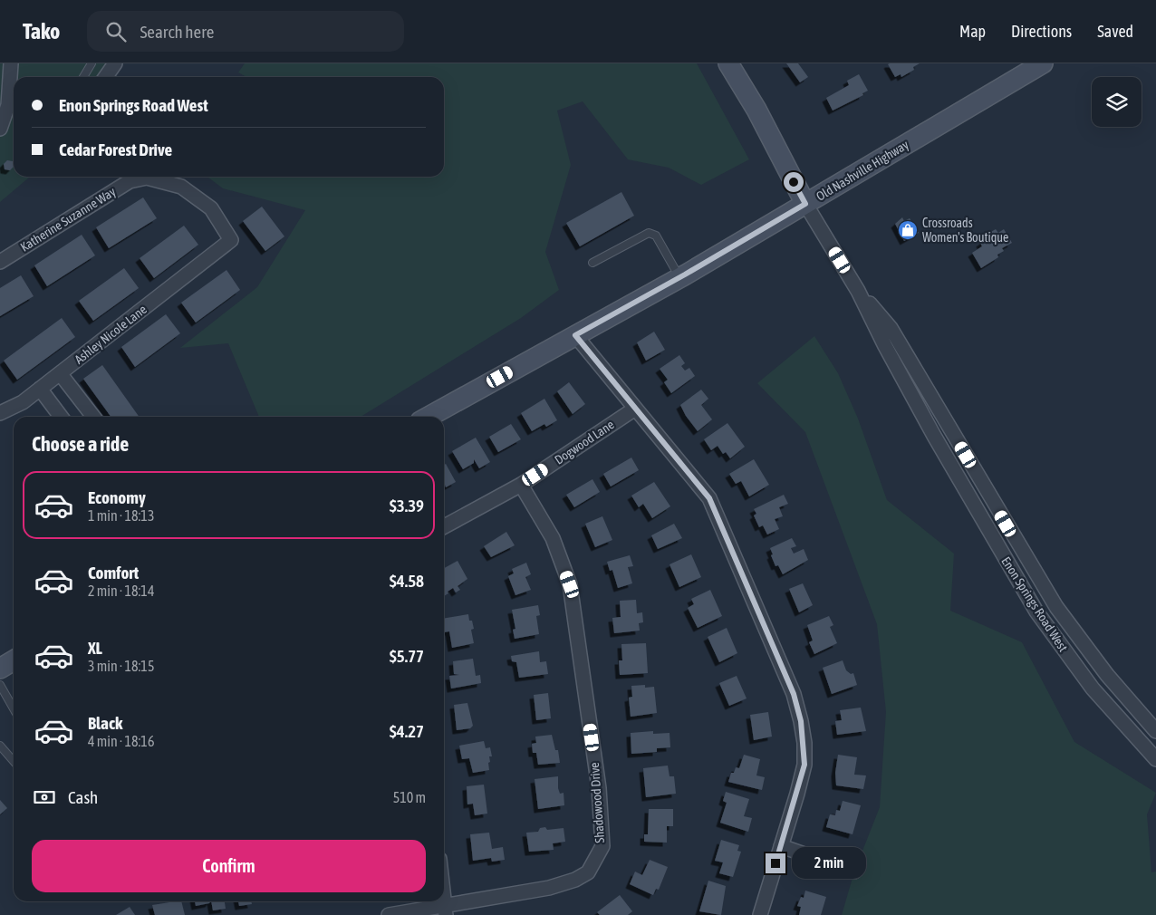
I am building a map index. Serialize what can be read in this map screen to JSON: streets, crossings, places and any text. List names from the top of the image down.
{
  "streets": {
    "main road": ["Old Nashville Highway", "Enon Springs Road West"],
    "street": [
      "Katherine Suzanne Way",
      "Ashley Nicole Lane",
      "Dogwood Lane",
      "Shadowood Drive"
    ]
  },
  "crossings": [
    ["Old Nashville Highway", "Enon Springs Road West"],
    ["Katherine Suzanne Way", "Ashley Nicole Lane"],
    ["Dogwood Lane", "Shadowood Drive"]
  ],
  "places": {
    "shop": ["Crossroads Women's Boutique"]
  },
  "page": {
    "header": "Tako",
    "search": "Search here",
    "nav": ["Map", "Directions", "Saved"],
    "banner": ["Enon Springs Road West", "Cedar Forest Drive"],
    "heading": "Choose a ride",
    "list": [
      {
        "name": "Economy",
        "note": "1 min · 18:13",
        "value": "$3.39"
      },
      {
        "name": "Comfort",
        "note": "2 min · 18:14",
        "value": "$4.58"
      },
      {
        "name": "XL",
        "note": "3 min · 18:15",
        "value": "$5.77"
      },
      {
        "name": "Black",
        "note": "4 min · 18:16",
        "value": "$4.27"
      }
    ],
    "pay": ["Cash", "510 m"],
    "buttons": "Confirm",
    "bubble": "2 min"
  }
}
